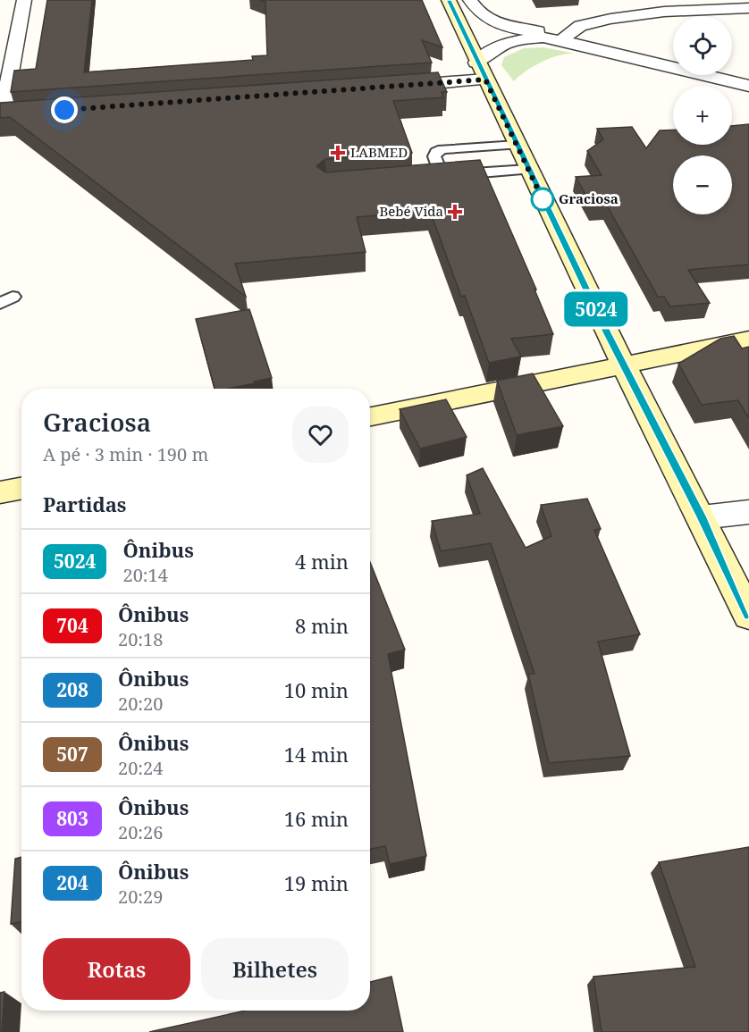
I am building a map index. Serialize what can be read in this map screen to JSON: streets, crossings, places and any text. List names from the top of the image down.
{
  "places": {
    "health": ["LABMED", "Bebé Vida"],
    "other": ["Graciosa"]
  },
  "lines": ["bus line 5024"],
  "page": {
    "on_map": "5024",
    "map_buttons": ["+", "−"],
    "heading": [
      ["Graciosa", "A pé · 3 min · 190 m"],
      "Partidas"
    ],
    "list": [
      {
        "mark": "5024",
        "name": "Ônibus",
        "note": "20:14",
        "value": "4 min"
      },
      {
        "mark": "704",
        "name": "Ônibus",
        "note": "20:18",
        "value": "8 min"
      },
      {
        "mark": "208",
        "name": "Ônibus",
        "note": "20:20",
        "value": "10 min"
      },
      {
        "mark": "507",
        "name": "Ônibus",
        "note": "20:24",
        "value": "14 min"
      },
      {
        "mark": "803",
        "name": "Ônibus",
        "note": "20:26",
        "value": "16 min"
      },
      {
        "mark": "204",
        "name": "Ônibus",
        "note": "20:29",
        "value": "19 min"
      }
    ],
    "buttons": ["Rotas", "Bilhetes"]
  }
}
